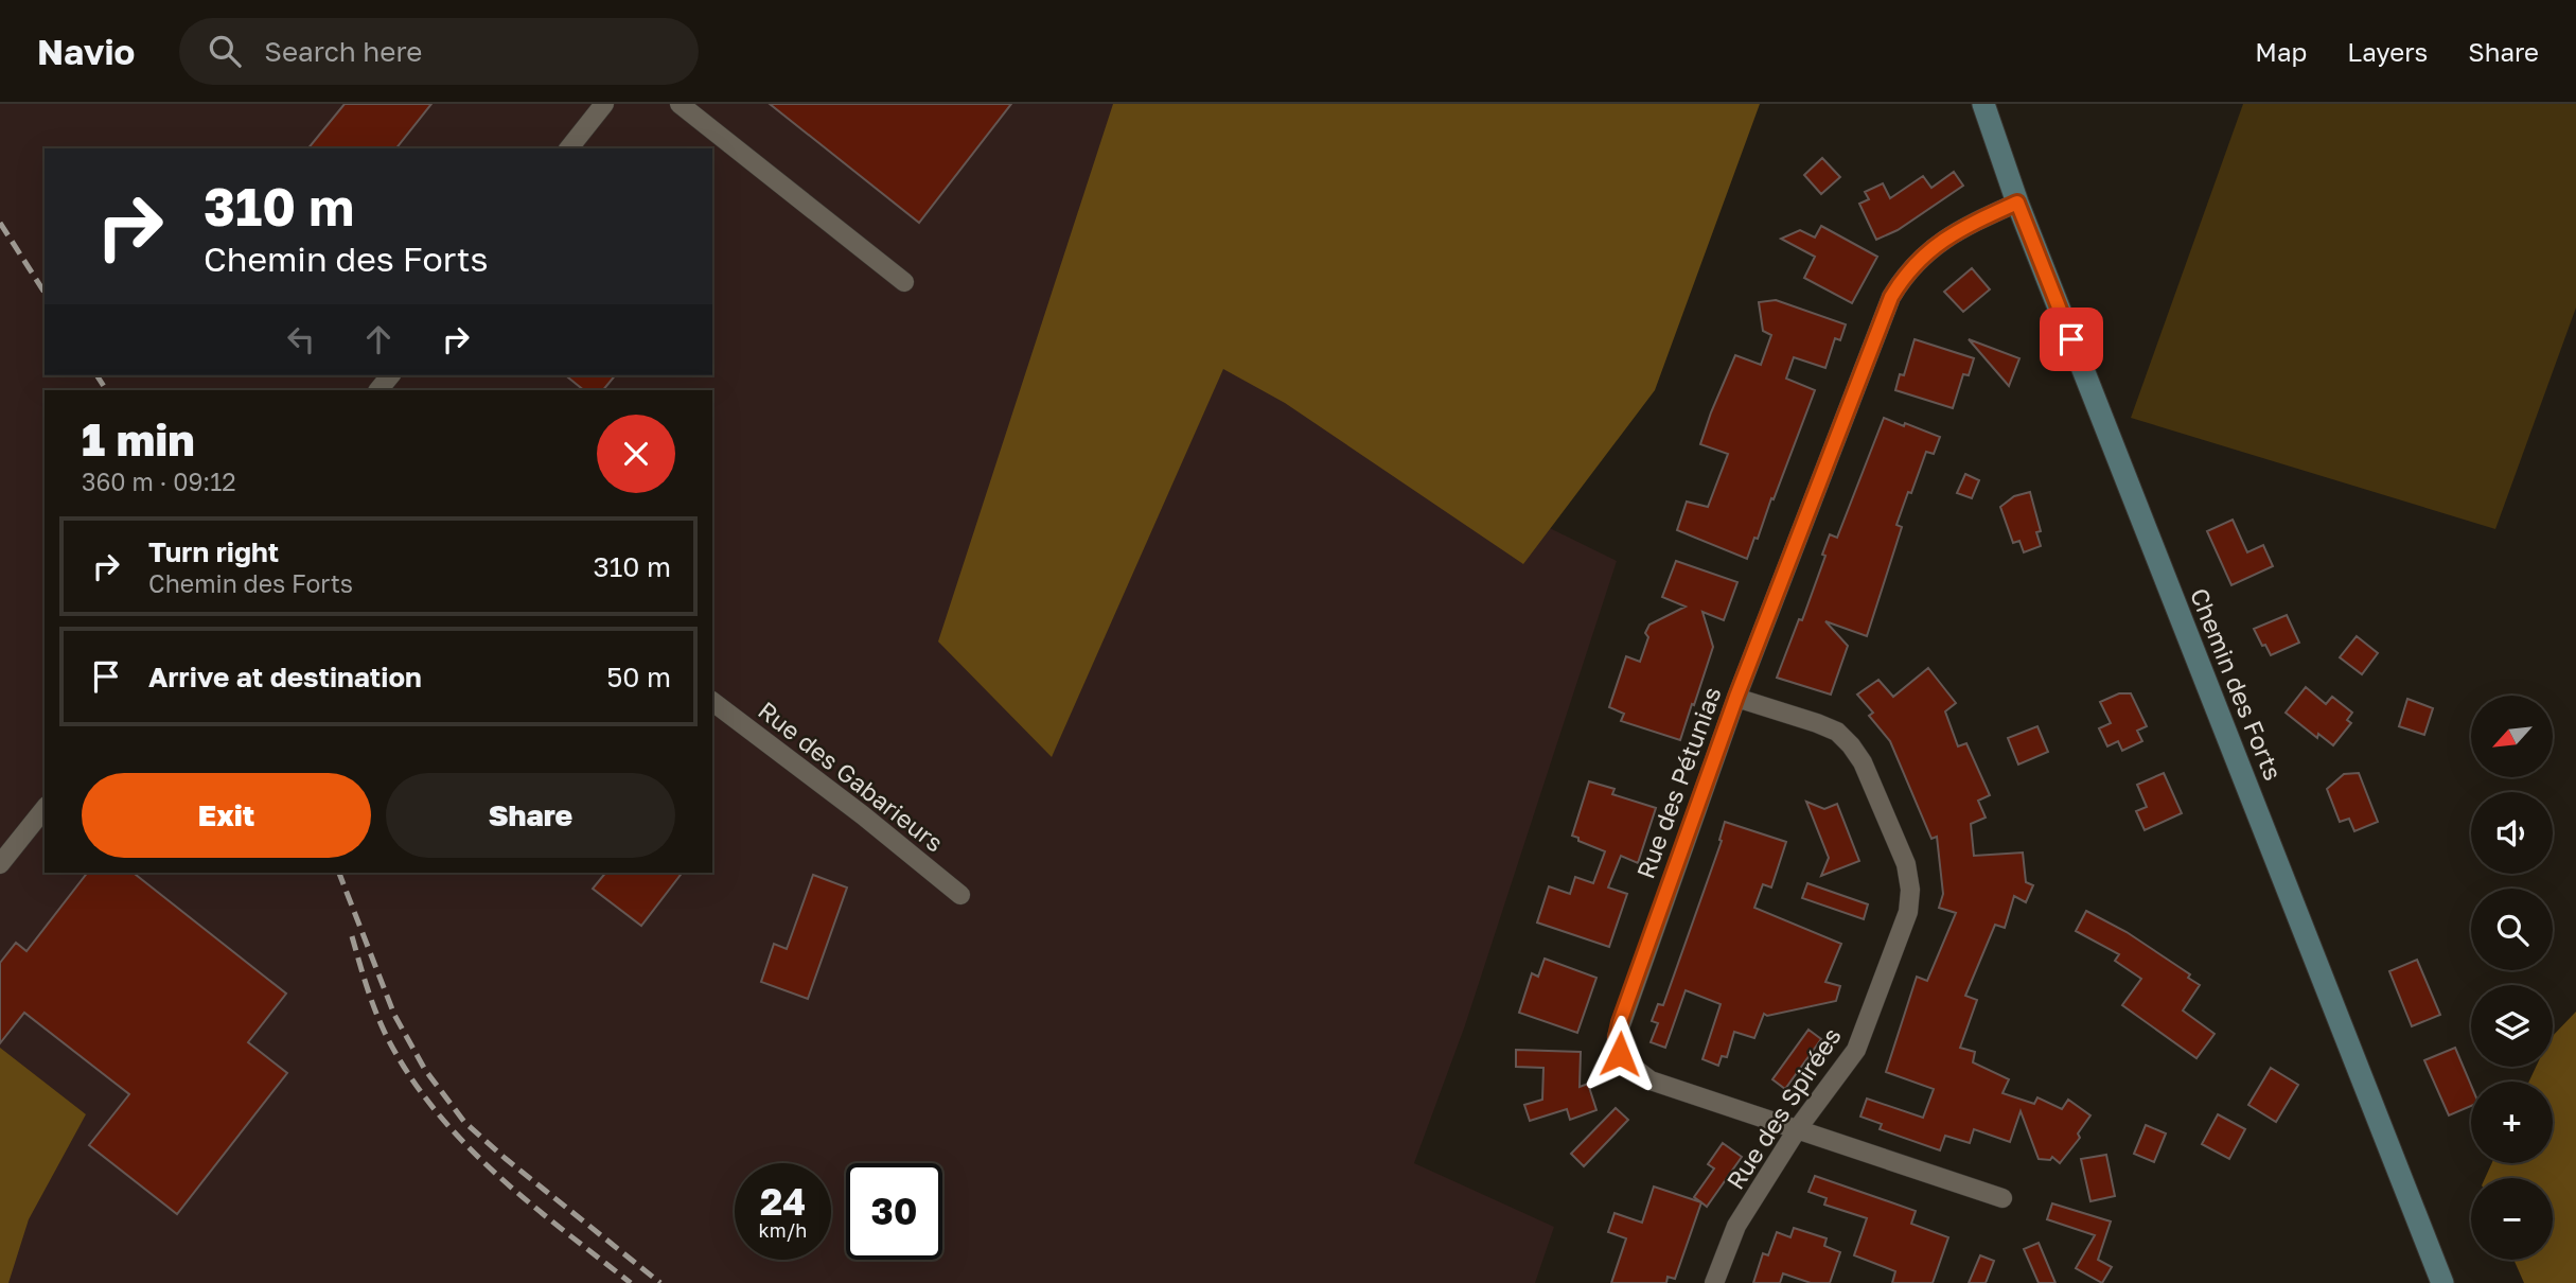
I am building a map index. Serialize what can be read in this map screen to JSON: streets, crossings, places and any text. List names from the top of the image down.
{
  "streets": {
    "street": [
      "Chemin des Forts",
      "Rue des Gabarieurs",
      "Rue des Pétunias",
      "Rue des Spirées"
    ]
  },
  "crossings": [
    ["Chemin des Forts", "Rue des Pétunias"],
    ["Rue des Pétunias", "Rue des Spirées"]
  ],
  "north": "bottom left",
  "page": {
    "header": "Navio",
    "search": "Search here",
    "nav": ["Map", "Layers", "Share"],
    "turn": ["310 m", "Chemin des Forts"],
    "heading": ["1 min", "360 m · 09:12"],
    "list": [
      {
        "name": "Turn right",
        "note": "Chemin des Forts",
        "value": "310 m"
      },
      {
        "name": "Arrive at destination",
        "value": "50 m"
      }
    ],
    "map_buttons": ["+", "−"],
    "buttons": ["Exit", "Share"],
    "speed": "24 km/h",
    "limit": "30"
  }
}
